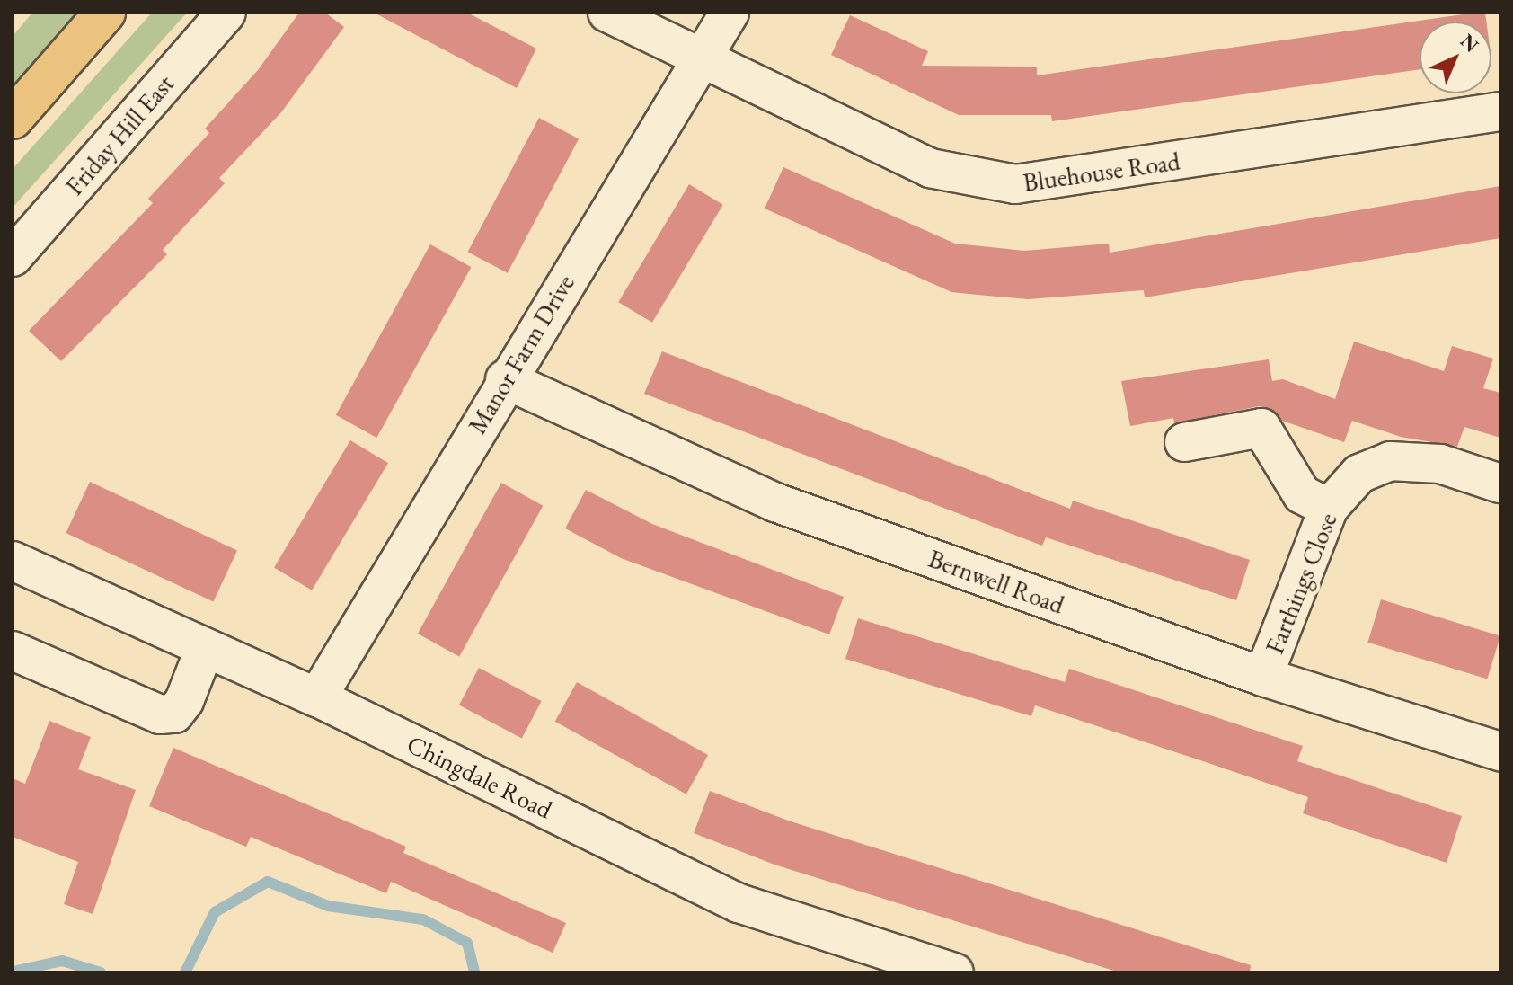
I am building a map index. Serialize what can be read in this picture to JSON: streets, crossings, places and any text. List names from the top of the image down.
{
  "streets": {
    "street": [
      "Friday Hill East",
      "Bluehouse Road",
      "Manor Farm Drive",
      "Bernwell Road",
      "Farthings Close",
      "Chingdale Road"
    ]
  },
  "crossings": [
    ["Bluehouse Road", "Manor Farm Drive"],
    ["Manor Farm Drive", "Bernwell Road"],
    ["Manor Farm Drive", "Chingdale Road"],
    ["Bernwell Road", "Farthings Close"]
  ],
  "north": "top right"
}
